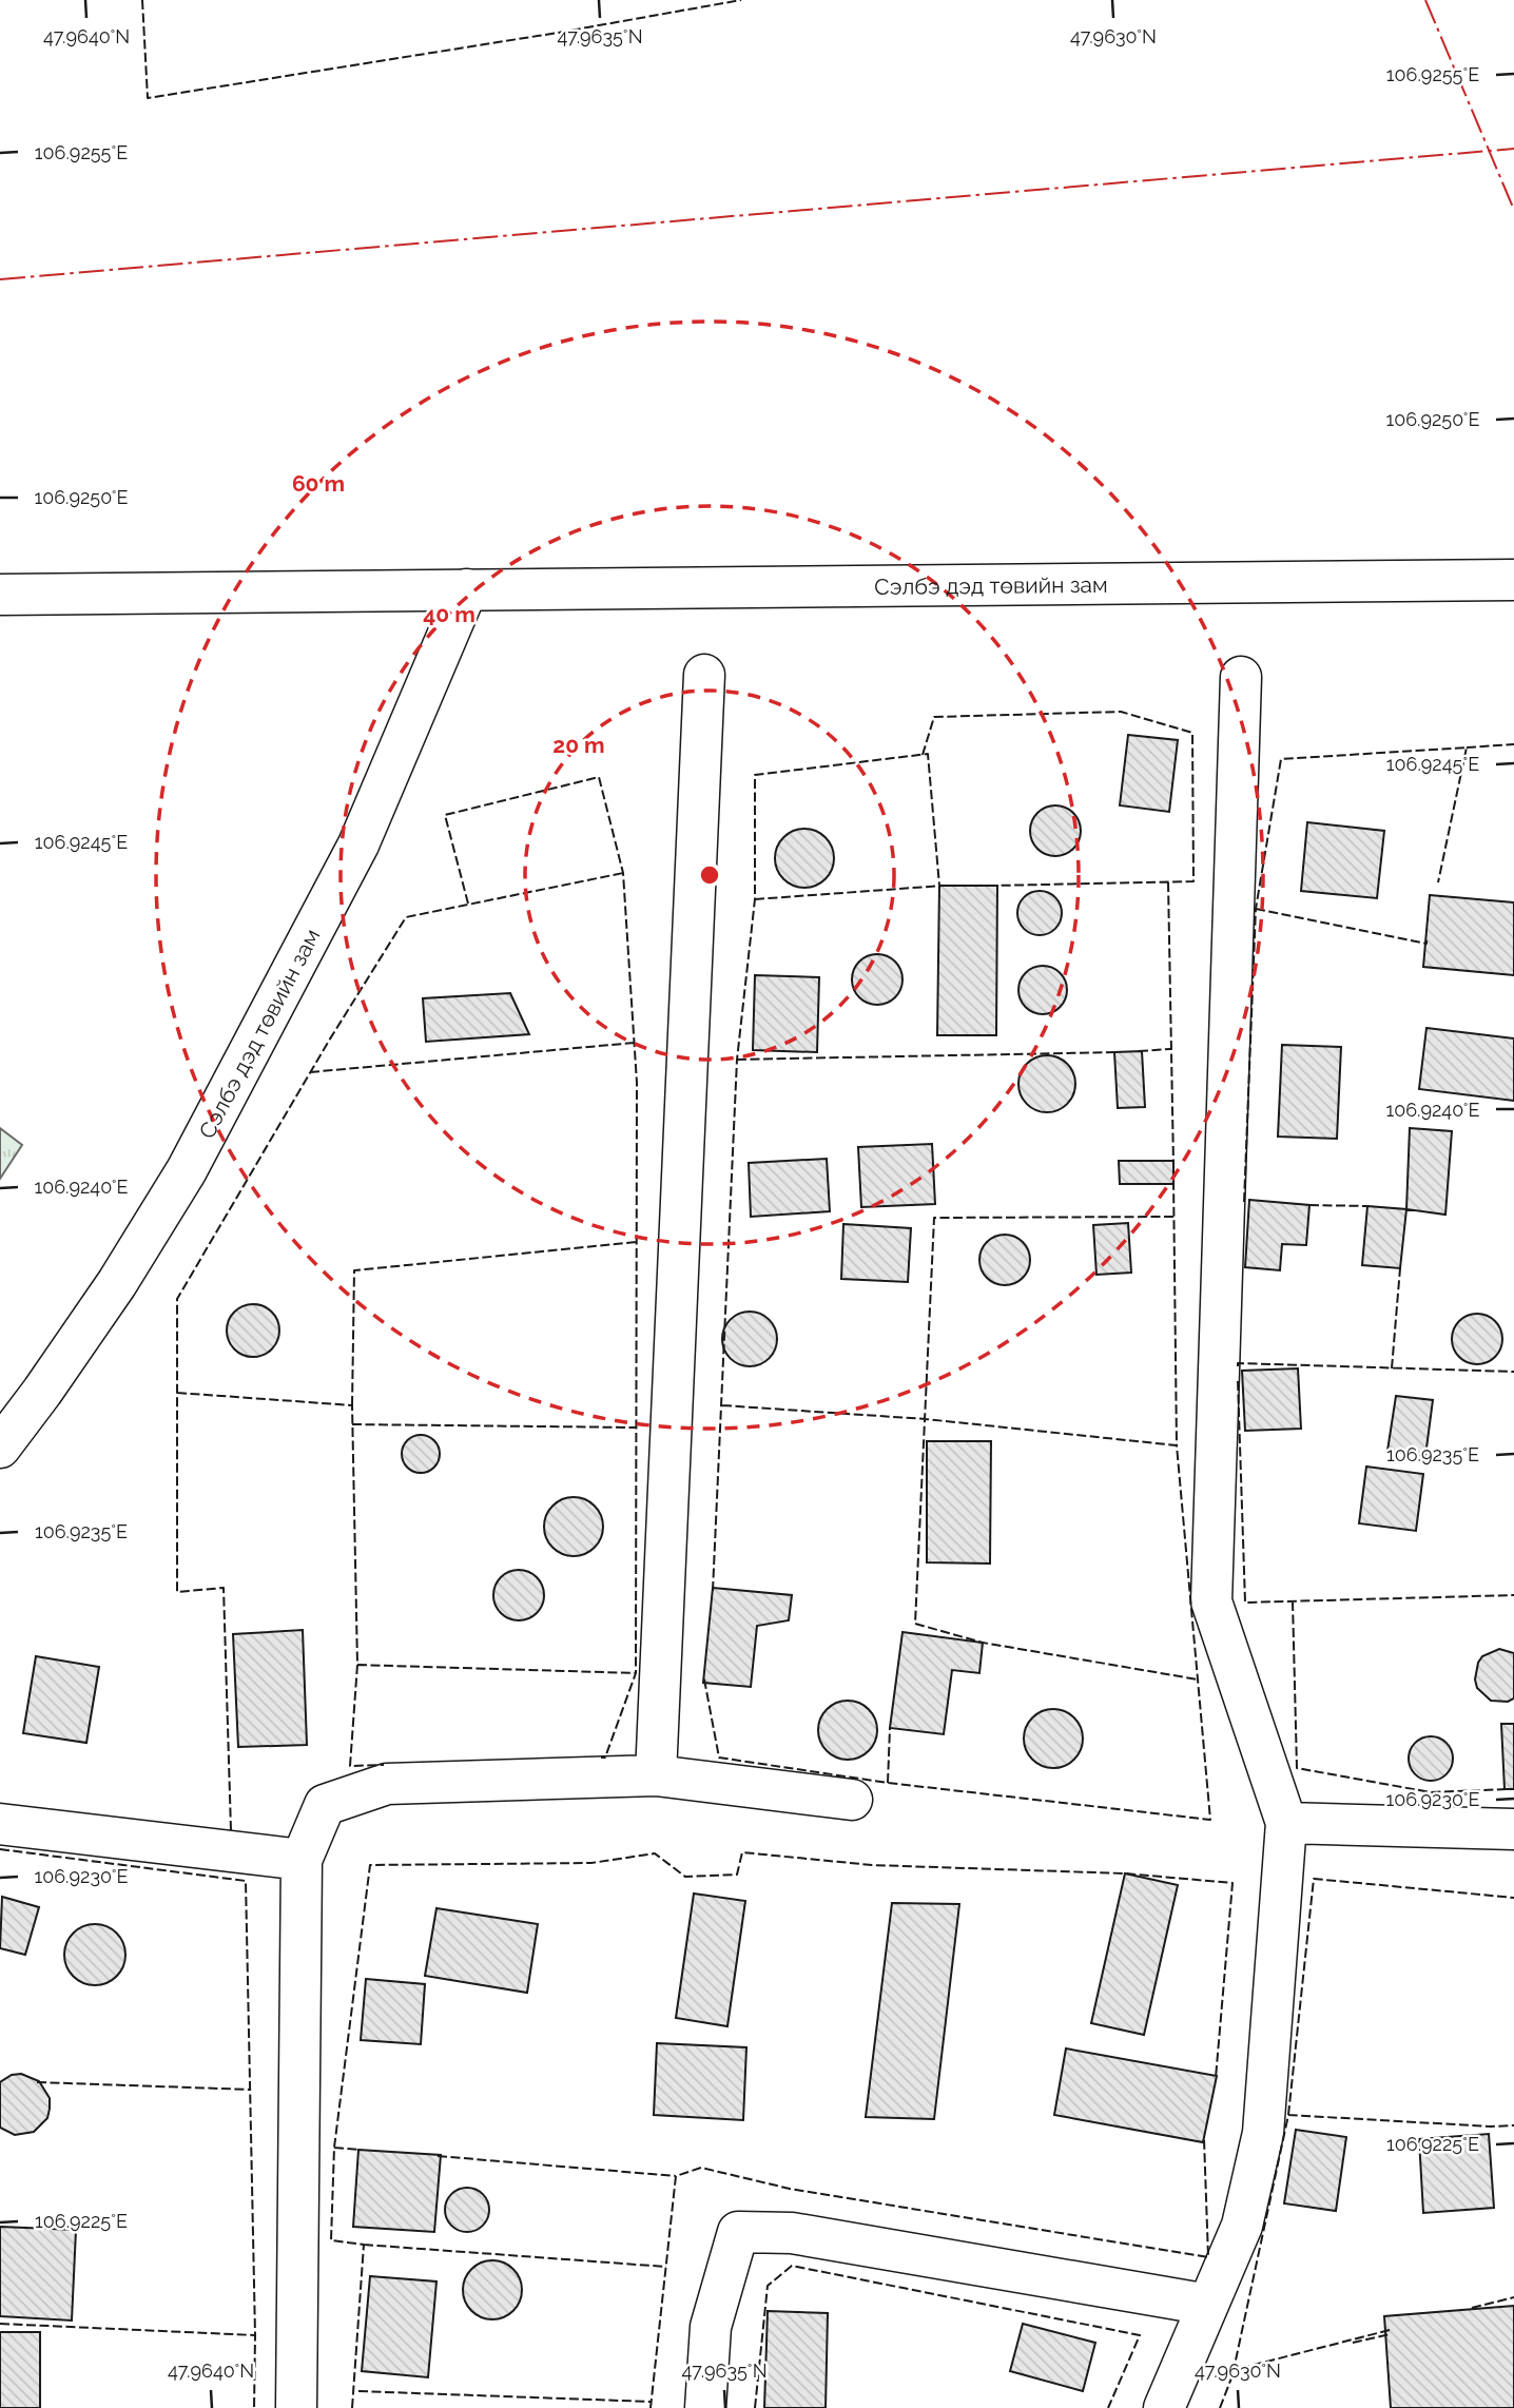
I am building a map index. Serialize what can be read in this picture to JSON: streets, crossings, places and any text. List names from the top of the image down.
{
  "streets": {
    "street": ["Сэлбэ дэд төвийн зам"]
  },
  "coordinates": [
    "47.9640°N",
    "47.9635°N",
    "47.9630°N",
    "106.9255°E",
    "106.9250°E",
    "106.9245°E",
    "106.9240°E",
    "106.9235°E",
    "106.9230°E",
    "106.9225°E"
  ],
  "rings": ["60 m", "40 m", "20 m"]
}
